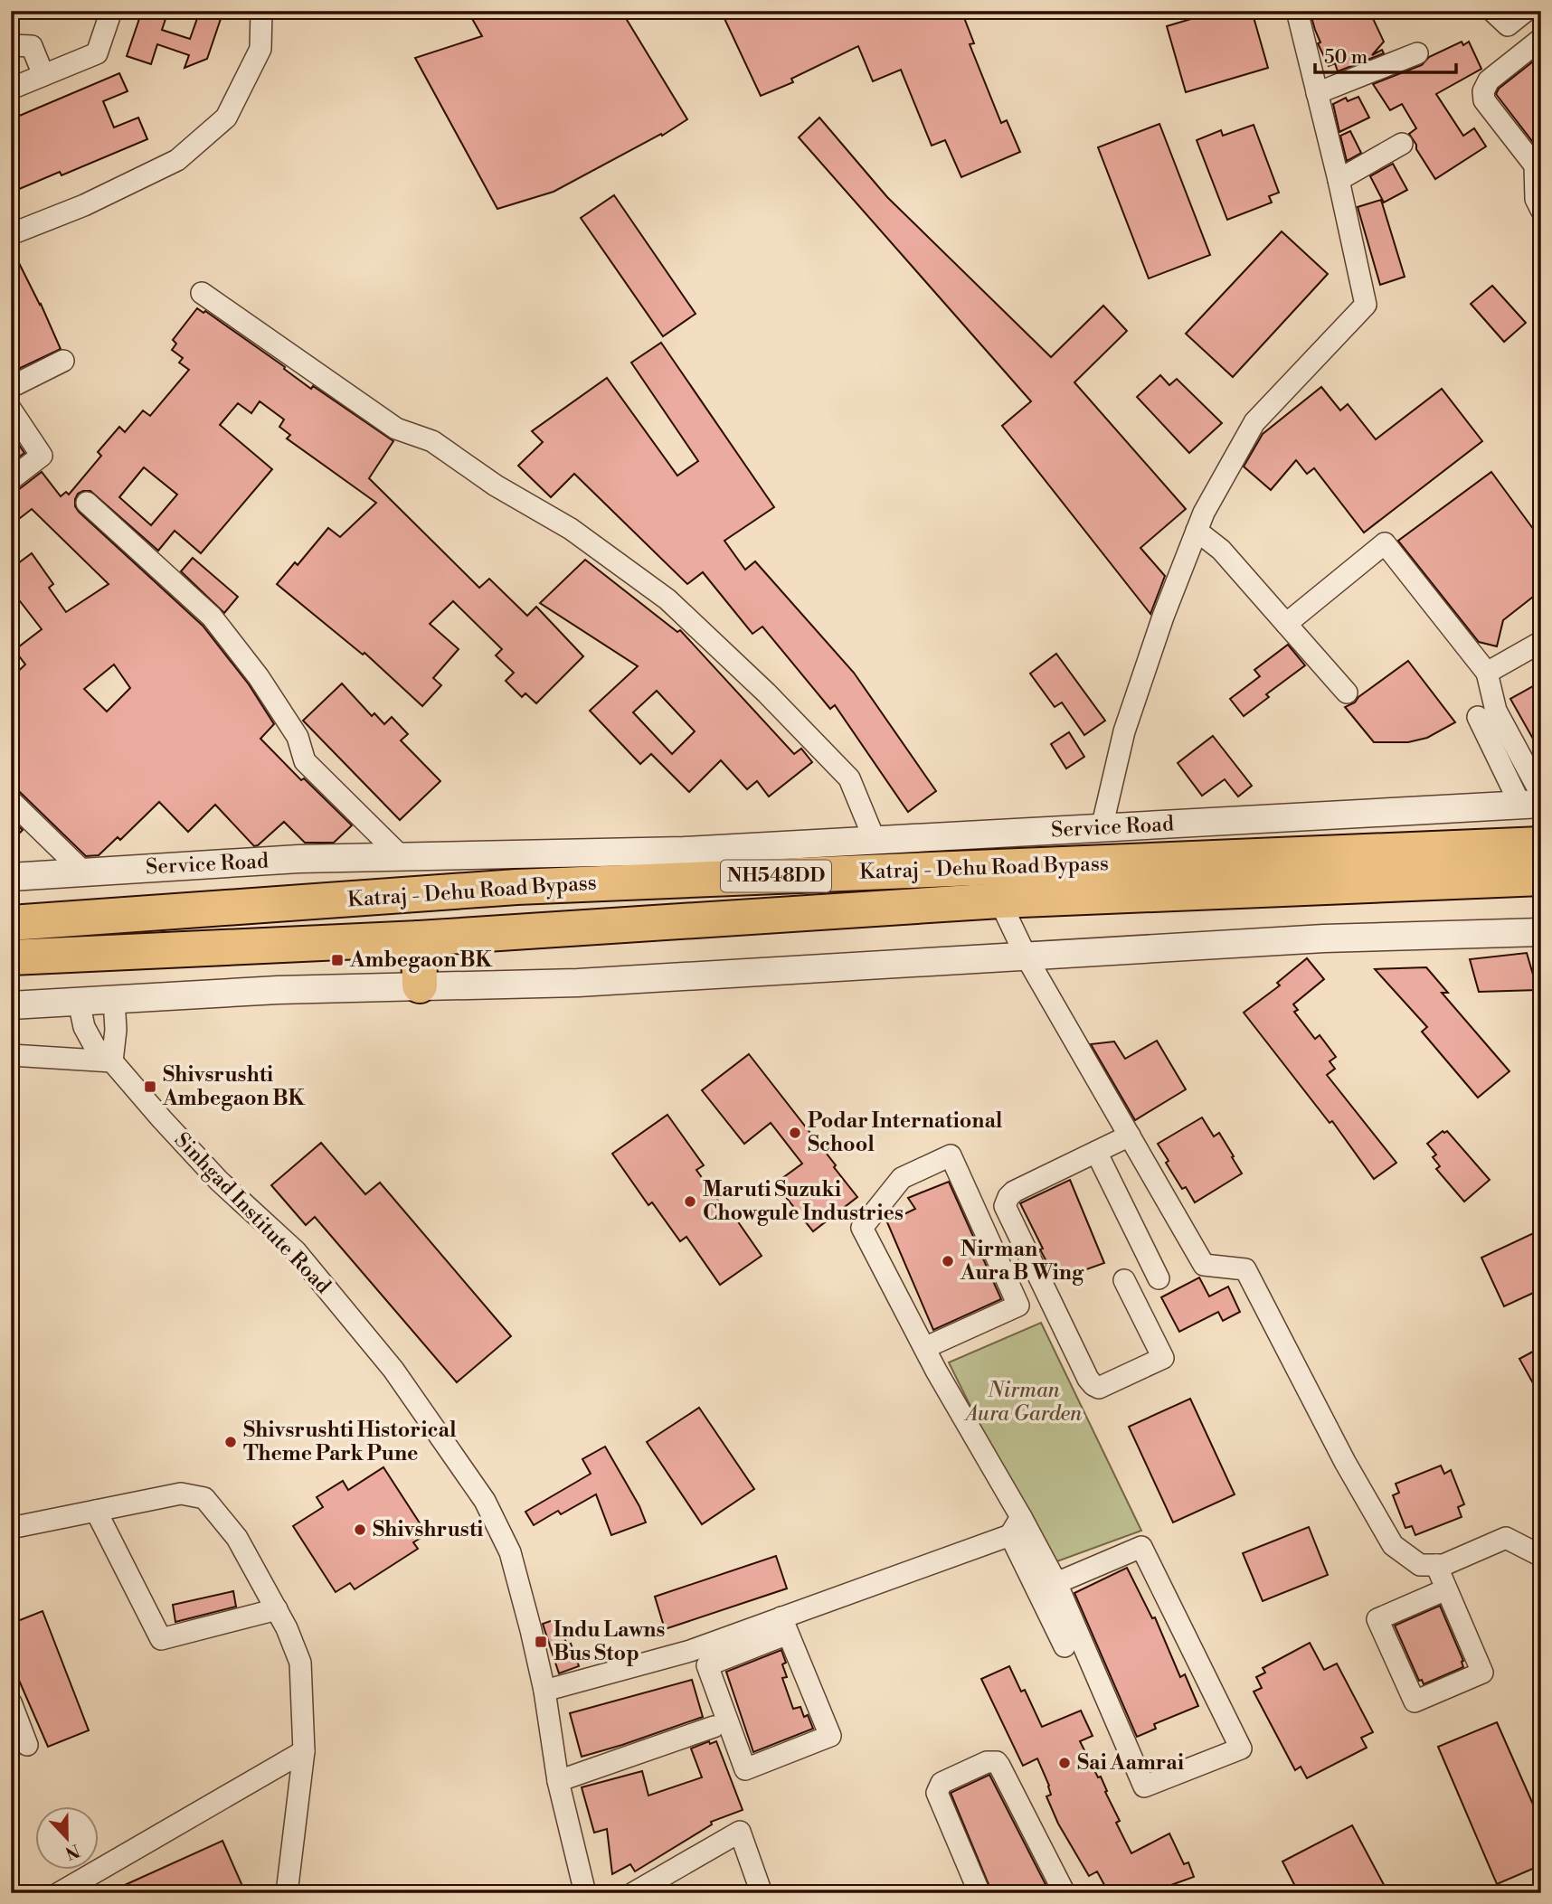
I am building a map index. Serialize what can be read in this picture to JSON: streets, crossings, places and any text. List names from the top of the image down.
{
  "streets": {
    "highway": ["Katraj - Dehu Road Bypass", "NH548DD"],
    "street": ["Service Road", "Sinhgad Institute Road"]
  },
  "parks": ["Nirman Aura Garden"],
  "places": {
    "transit": ["Ambegaon BK", "Shivsrushti Ambegaon BK", "Indu Lawns Bus Stop"],
    "other": [
      "Podar International School",
      "Maruti Suzuki Chowgule Industries",
      "Nirman Aura B Wing",
      "Shivsrushti Historical Theme Park Pune",
      "Shivshrusti",
      "Sai Aamrai"
    ]
  },
  "scale_bar": "50 m",
  "north": "bottom"
}
